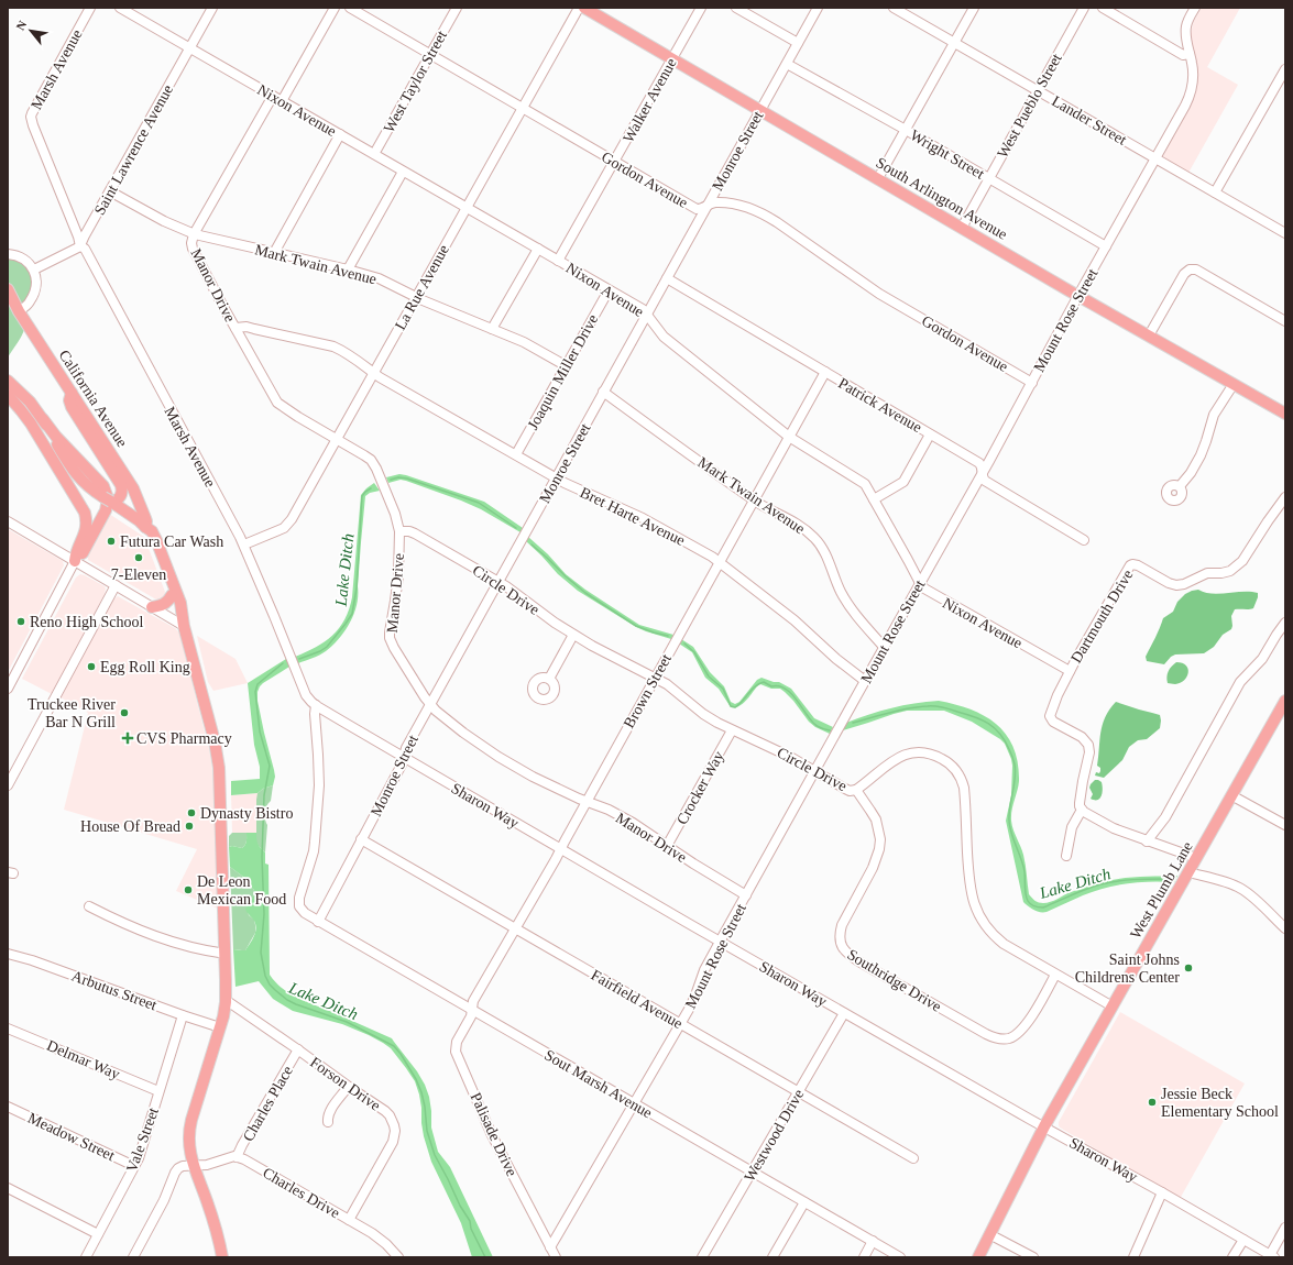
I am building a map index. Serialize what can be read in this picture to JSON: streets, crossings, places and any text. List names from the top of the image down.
{
  "streets": {
    "main road": ["South Arlington Avenue", "California Avenue", "West Plumb Lane"],
    "street": [
      "Marsh Avenue",
      "West Taylor Street",
      "Walker Avenue",
      "West Pueblo Street",
      "Nixon Avenue",
      "Lander Street",
      "Saint Lawrence Avenue",
      "Monroe Street",
      "Wright Street",
      "Gordon Avenue",
      "Mark Twain Avenue",
      "Manor Drive",
      "La Rue Avenue",
      "Mount Rose Street",
      "Joaquin Miller Drive",
      "Patrick Avenue",
      "Bret Harte Avenue",
      "Circle Drive",
      "Dartmouth Drive",
      "Brown Street",
      "Crocker Way",
      "Sharon Way",
      "Southridge Drive",
      "Arbutus Street",
      "Fairfield Avenue",
      "Delmar Way",
      "Forson Drive",
      "Sout Marsh Avenue",
      "Charles Place",
      "Palisade Drive",
      "Westwood Drive",
      "Meadow Street",
      "Vale Street",
      "Charles Drive"
    ]
  },
  "crossings": [
    ["Marsh Avenue", "Saint Lawrence Avenue"],
    ["Marsh Avenue", "La Rue Avenue"],
    ["Marsh Avenue", "Sharon Way"],
    ["Marsh Avenue", "Sout Marsh Avenue"],
    ["West Taylor Street", "Nixon Avenue"],
    ["West Taylor Street", "Gordon Avenue"],
    ["Walker Avenue", "Nixon Avenue"],
    ["Walker Avenue", "Gordon Avenue"],
    ["Walker Avenue", "South Arlington Avenue"],
    ["West Pueblo Street", "Lander Street"],
    ["West Pueblo Street", "Wright Street"],
    ["West Pueblo Street", "South Arlington Avenue"],
    ["Nixon Avenue", "Saint Lawrence Avenue"],
    ["Nixon Avenue", "Monroe Street"],
    ["Nixon Avenue", "Manor Drive"],
    ["Nixon Avenue", "La Rue Avenue"],
    ["Nixon Avenue", "Mount Rose Street"],
    ["Nixon Avenue", "Joaquin Miller Drive"],
    ["Nixon Avenue", "Dartmouth Drive"],
    ["Nixon Avenue", "Brown Street"],
    ["Lander Street", "Mount Rose Street"],
    ["Saint Lawrence Avenue", "Mark Twain Avenue"],
    ["Monroe Street", "Wright Street"],
    ["Monroe Street", "Gordon Avenue"],
    ["Monroe Street", "South Arlington Avenue"],
    ["Monroe Street", "Mark Twain Avenue"],
    ["Monroe Street", "Manor Drive"],
    ["Monroe Street", "Patrick Avenue"],
    ["Monroe Street", "Bret Harte Avenue"],
    ["Monroe Street", "Circle Drive"],
    ["Monroe Street", "Sharon Way"],
    ["Monroe Street", "Fairfield Avenue"],
    ["Monroe Street", "Sout Marsh Avenue"],
    ["Wright Street", "Mount Rose Street"],
    ["Gordon Avenue", "La Rue Avenue"],
    ["Gordon Avenue", "Mount Rose Street"],
    ["South Arlington Avenue", "Mount Rose Street"],
    ["Mark Twain Avenue", "Manor Drive"],
    ["Mark Twain Avenue", "La Rue Avenue"],
    ["Mark Twain Avenue", "Mount Rose Street"],
    ["Mark Twain Avenue", "Joaquin Miller Drive"],
    ["Mark Twain Avenue", "Brown Street"],
    ["Manor Drive", "La Rue Avenue"],
    ["Manor Drive", "Mount Rose Street"],
    ["Manor Drive", "Bret Harte Avenue"],
    ["Manor Drive", "Circle Drive"],
    ["Manor Drive", "Brown Street"],
    ["Manor Drive", "Crocker Way"],
    ["La Rue Avenue", "Bret Harte Avenue"],
    ["Mount Rose Street", "Patrick Avenue"],
    ["Mount Rose Street", "Bret Harte Avenue"],
    ["Mount Rose Street", "Circle Drive"],
    ["Mount Rose Street", "Sharon Way"],
    ["Mount Rose Street", "Fairfield Avenue"],
    ["Mount Rose Street", "Sout Marsh Avenue"],
    ["Mount Rose Street", "Palisade Drive"],
    ["Joaquin Miller Drive", "Bret Harte Avenue"],
    ["California Avenue", "Arbutus Street"],
    ["California Avenue", "Forson Drive"],
    ["Patrick Avenue", "Brown Street"],
    ["Bret Harte Avenue", "Brown Street"],
    ["Circle Drive", "Brown Street"],
    ["Circle Drive", "Crocker Way"],
    ["Circle Drive", "West Plumb Lane"],
    ["Circle Drive", "Southridge Drive"],
    ["Brown Street", "Sharon Way"],
    ["Brown Street", "Fairfield Avenue"],
    ["Brown Street", "Sout Marsh Avenue"],
    ["Brown Street", "Palisade Drive"],
    ["Sharon Way", "West Plumb Lane"],
    ["Sharon Way", "Sout Marsh Avenue"],
    ["Sharon Way", "Westwood Drive"],
    ["Arbutus Street", "Vale Street"],
    ["Fairfield Avenue", "Westwood Drive"],
    ["Delmar Way", "Vale Street"],
    ["Forson Drive", "Charles Place"],
    ["Forson Drive", "Charles Drive"],
    ["Sout Marsh Avenue", "Palisade Drive"],
    ["Sout Marsh Avenue", "Westwood Drive"],
    ["Charles Place", "Charles Drive"],
    ["Meadow Street", "Vale Street"]
  ],
  "water": ["Lake Ditch"],
  "places": {
    "other": [
      "Futura Car Wash",
      "7-Eleven",
      "Reno High School",
      "Egg Roll King",
      "Truckee River Bar N Grill",
      "Dynasty Bistro",
      "House Of Bread",
      "De Leon Mexican Food",
      "Saint Johns Childrens Center",
      "Jessie Beck Elementary School"
    ],
    "health": ["CVS Pharmacy"]
  },
  "north": "top left"
}
